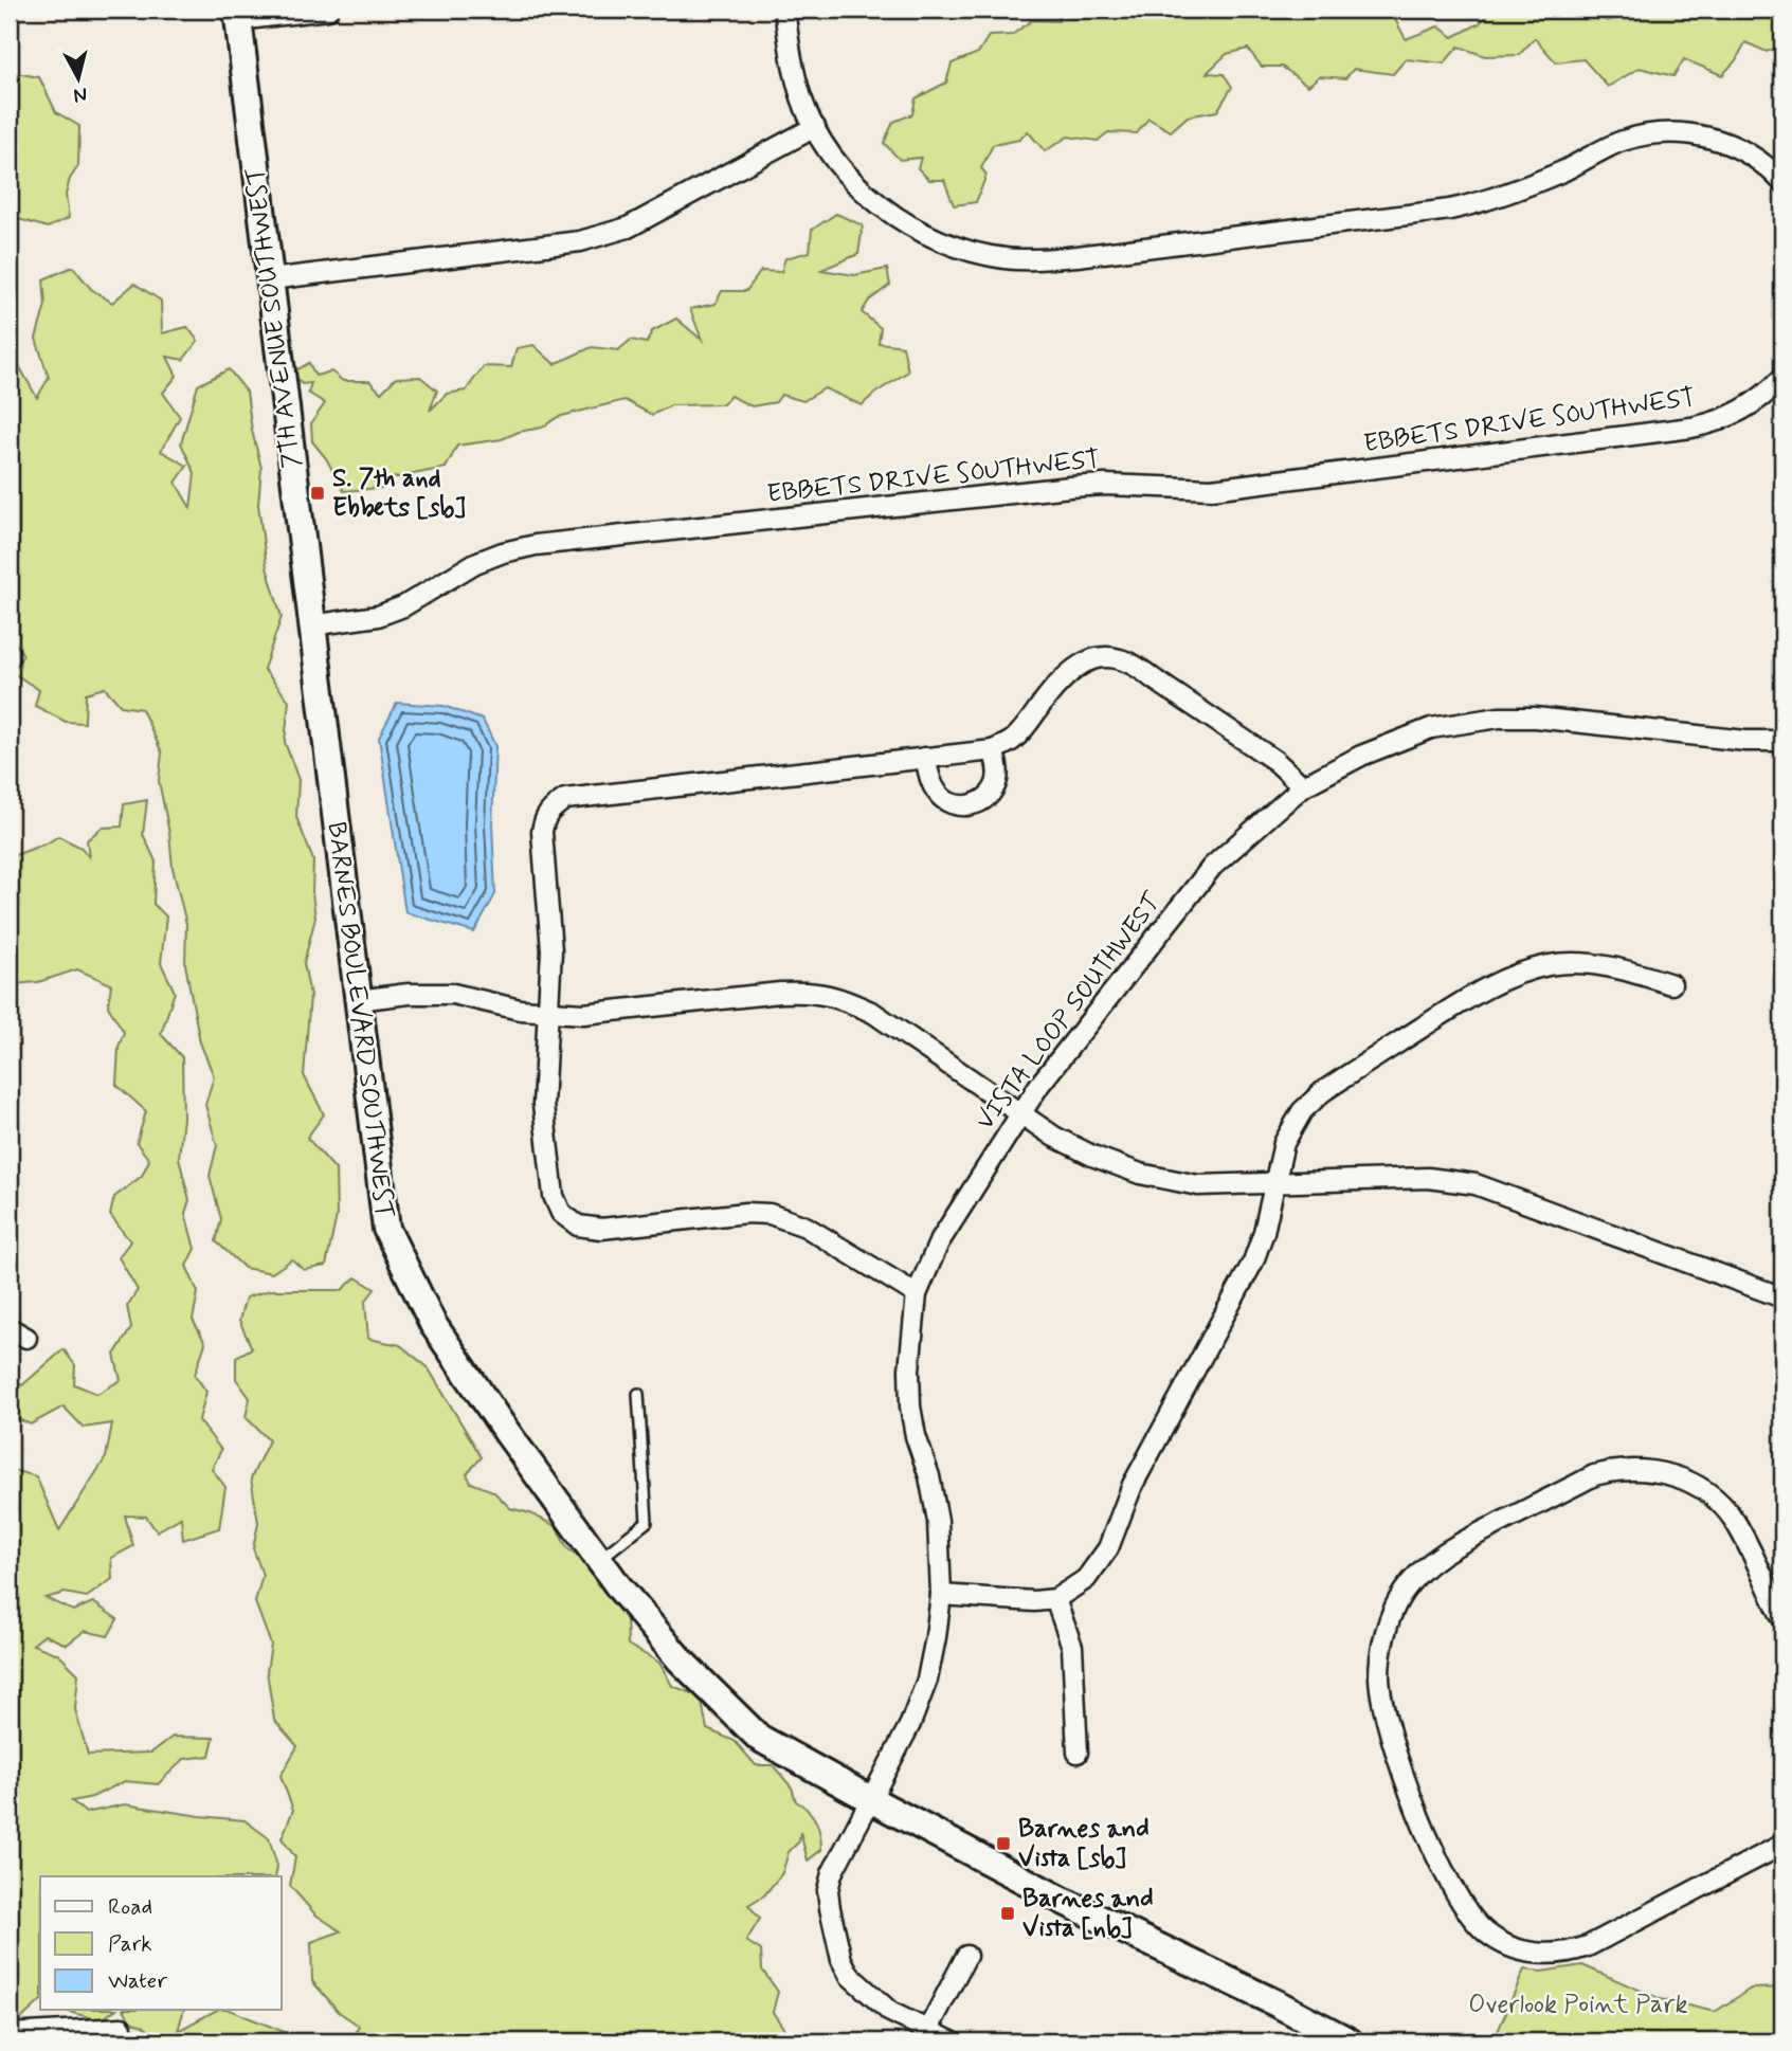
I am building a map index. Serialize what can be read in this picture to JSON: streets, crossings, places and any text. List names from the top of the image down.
{
  "streets": {
    "street": [
      "7TH AVENUE SOUTHWEST",
      "EBBETS DRIVE SOUTHWEST",
      "VISTA LOOP SOUTHWEST",
      "BARNES BOULEVARD SOUTHWEST"
    ]
  },
  "crossings": [
    ["7TH AVENUE SOUTHWEST", "EBBETS DRIVE SOUTHWEST"],
    ["7TH AVENUE SOUTHWEST", "BARNES BOULEVARD SOUTHWEST"],
    ["EBBETS DRIVE SOUTHWEST", "BARNES BOULEVARD SOUTHWEST"],
    ["VISTA LOOP SOUTHWEST", "BARNES BOULEVARD SOUTHWEST"]
  ],
  "parks": ["Overlook Point Park"],
  "places": {
    "transit": ["S. 7th and Ebbets [sb]", "Barnes and Vista [sb]", "Barnes and Vista [nb]"]
  },
  "legend": ["Road", "Park", "Water"],
  "north": "bottom"
}
